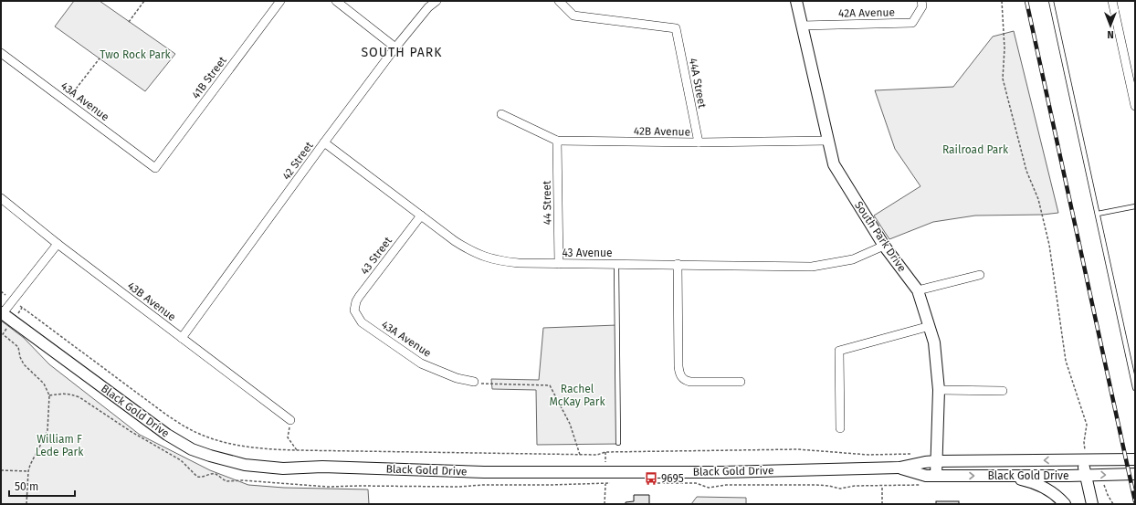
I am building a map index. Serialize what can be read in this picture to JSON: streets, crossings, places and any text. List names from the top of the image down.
{
  "streets": {
    "main road": ["South Park Drive", "Black Gold Drive"],
    "street": [
      "42A Avenue",
      "41B Street",
      "44A Street",
      "43A Avenue",
      "42B Avenue",
      "42 Street",
      "44 Street",
      "43 Avenue",
      "43 Street",
      "43B Avenue"
    ]
  },
  "crossings": [
    ["42A Avenue", "South Park Drive"],
    ["41B Street", "43A Avenue"],
    ["44A Street", "42B Avenue"],
    ["43A Avenue", "43 Street"],
    ["42B Avenue", "44 Street"],
    ["42B Avenue", "South Park Drive"],
    ["42 Street", "43 Avenue"],
    ["42 Street", "43B Avenue"],
    ["44 Street", "43 Avenue"],
    ["South Park Drive", "43 Avenue"],
    ["South Park Drive", "Black Gold Drive"],
    ["43 Avenue", "43 Street"]
  ],
  "districts": ["SOUTH PARK"],
  "parks": [
    "Two Rock Park",
    "Railroad Park",
    "Rachel McKay Park",
    "William F Lede Park"
  ],
  "places": {
    "bus stop": ["9695"]
  },
  "scale_bar": "50 m",
  "north": "bottom"
}
